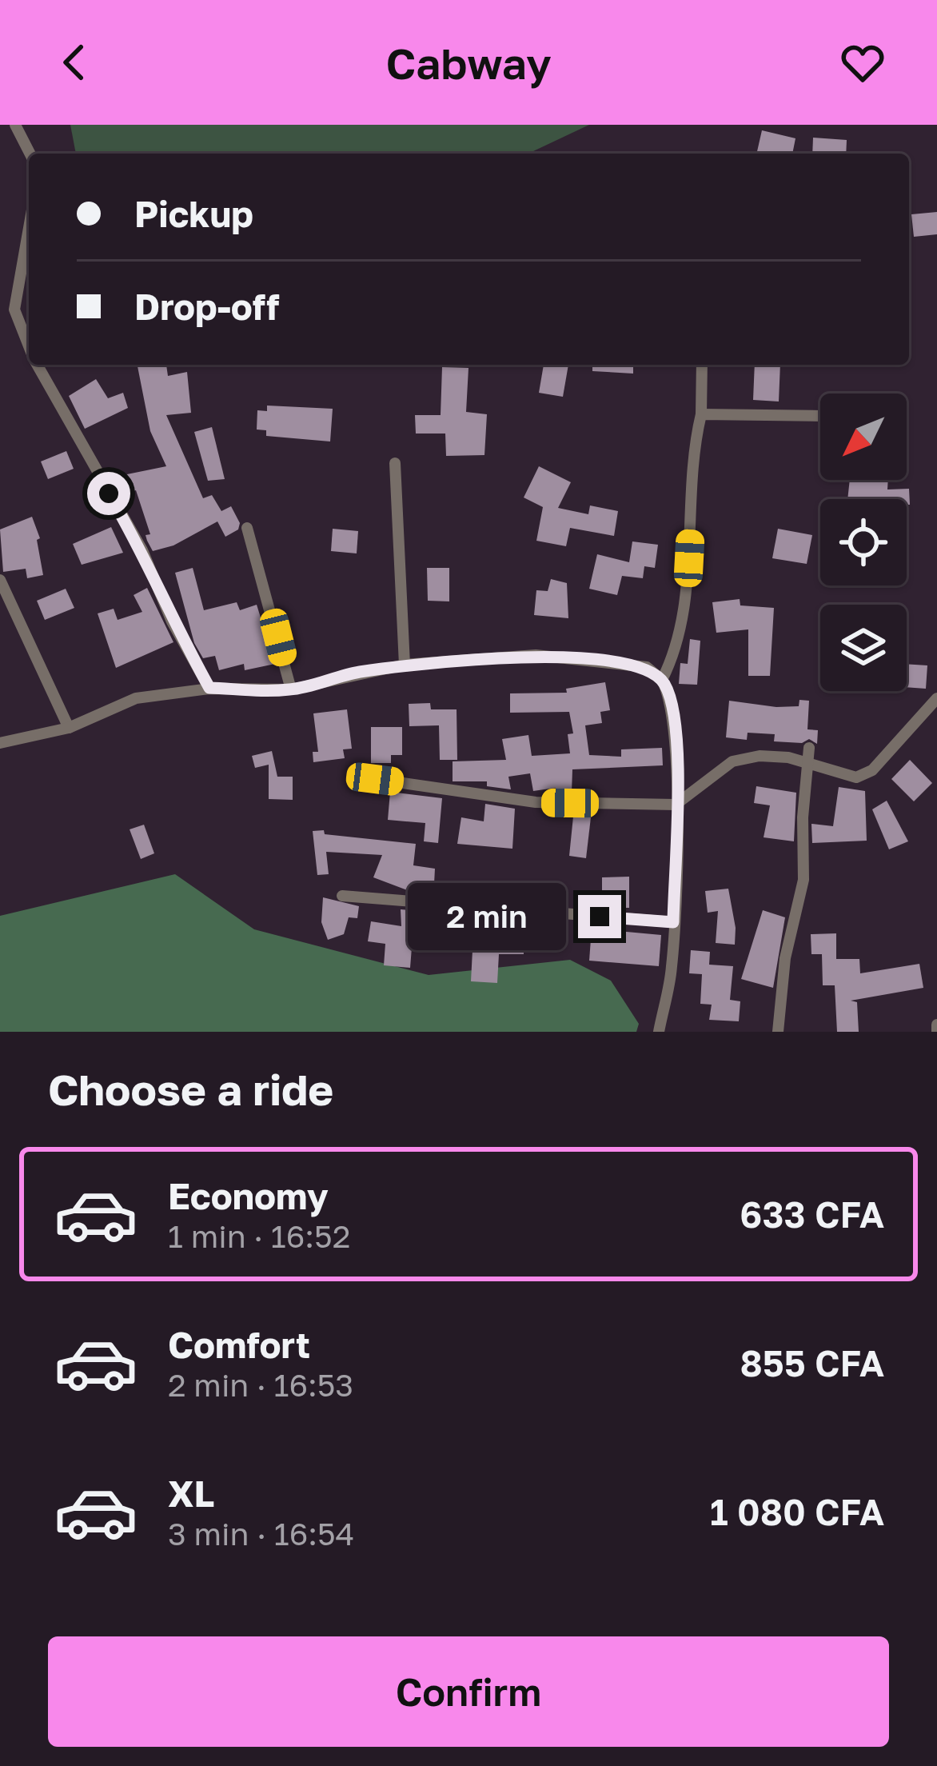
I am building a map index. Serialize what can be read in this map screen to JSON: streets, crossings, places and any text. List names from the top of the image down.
{
  "north": "bottom left",
  "page": {
    "header": "Cabway",
    "banner": ["Pickup", "Drop-off"],
    "bubble": "2 min",
    "heading": "Choose a ride",
    "list": [
      {
        "name": "Economy",
        "note": "1 min · 16:52",
        "value": "633 CFA"
      },
      {
        "name": "Comfort",
        "note": "2 min · 16:53",
        "value": "855 CFA"
      },
      {
        "name": "XL",
        "note": "3 min · 16:54",
        "value": "1 080 CFA"
      }
    ],
    "buttons": "Confirm"
  }
}
